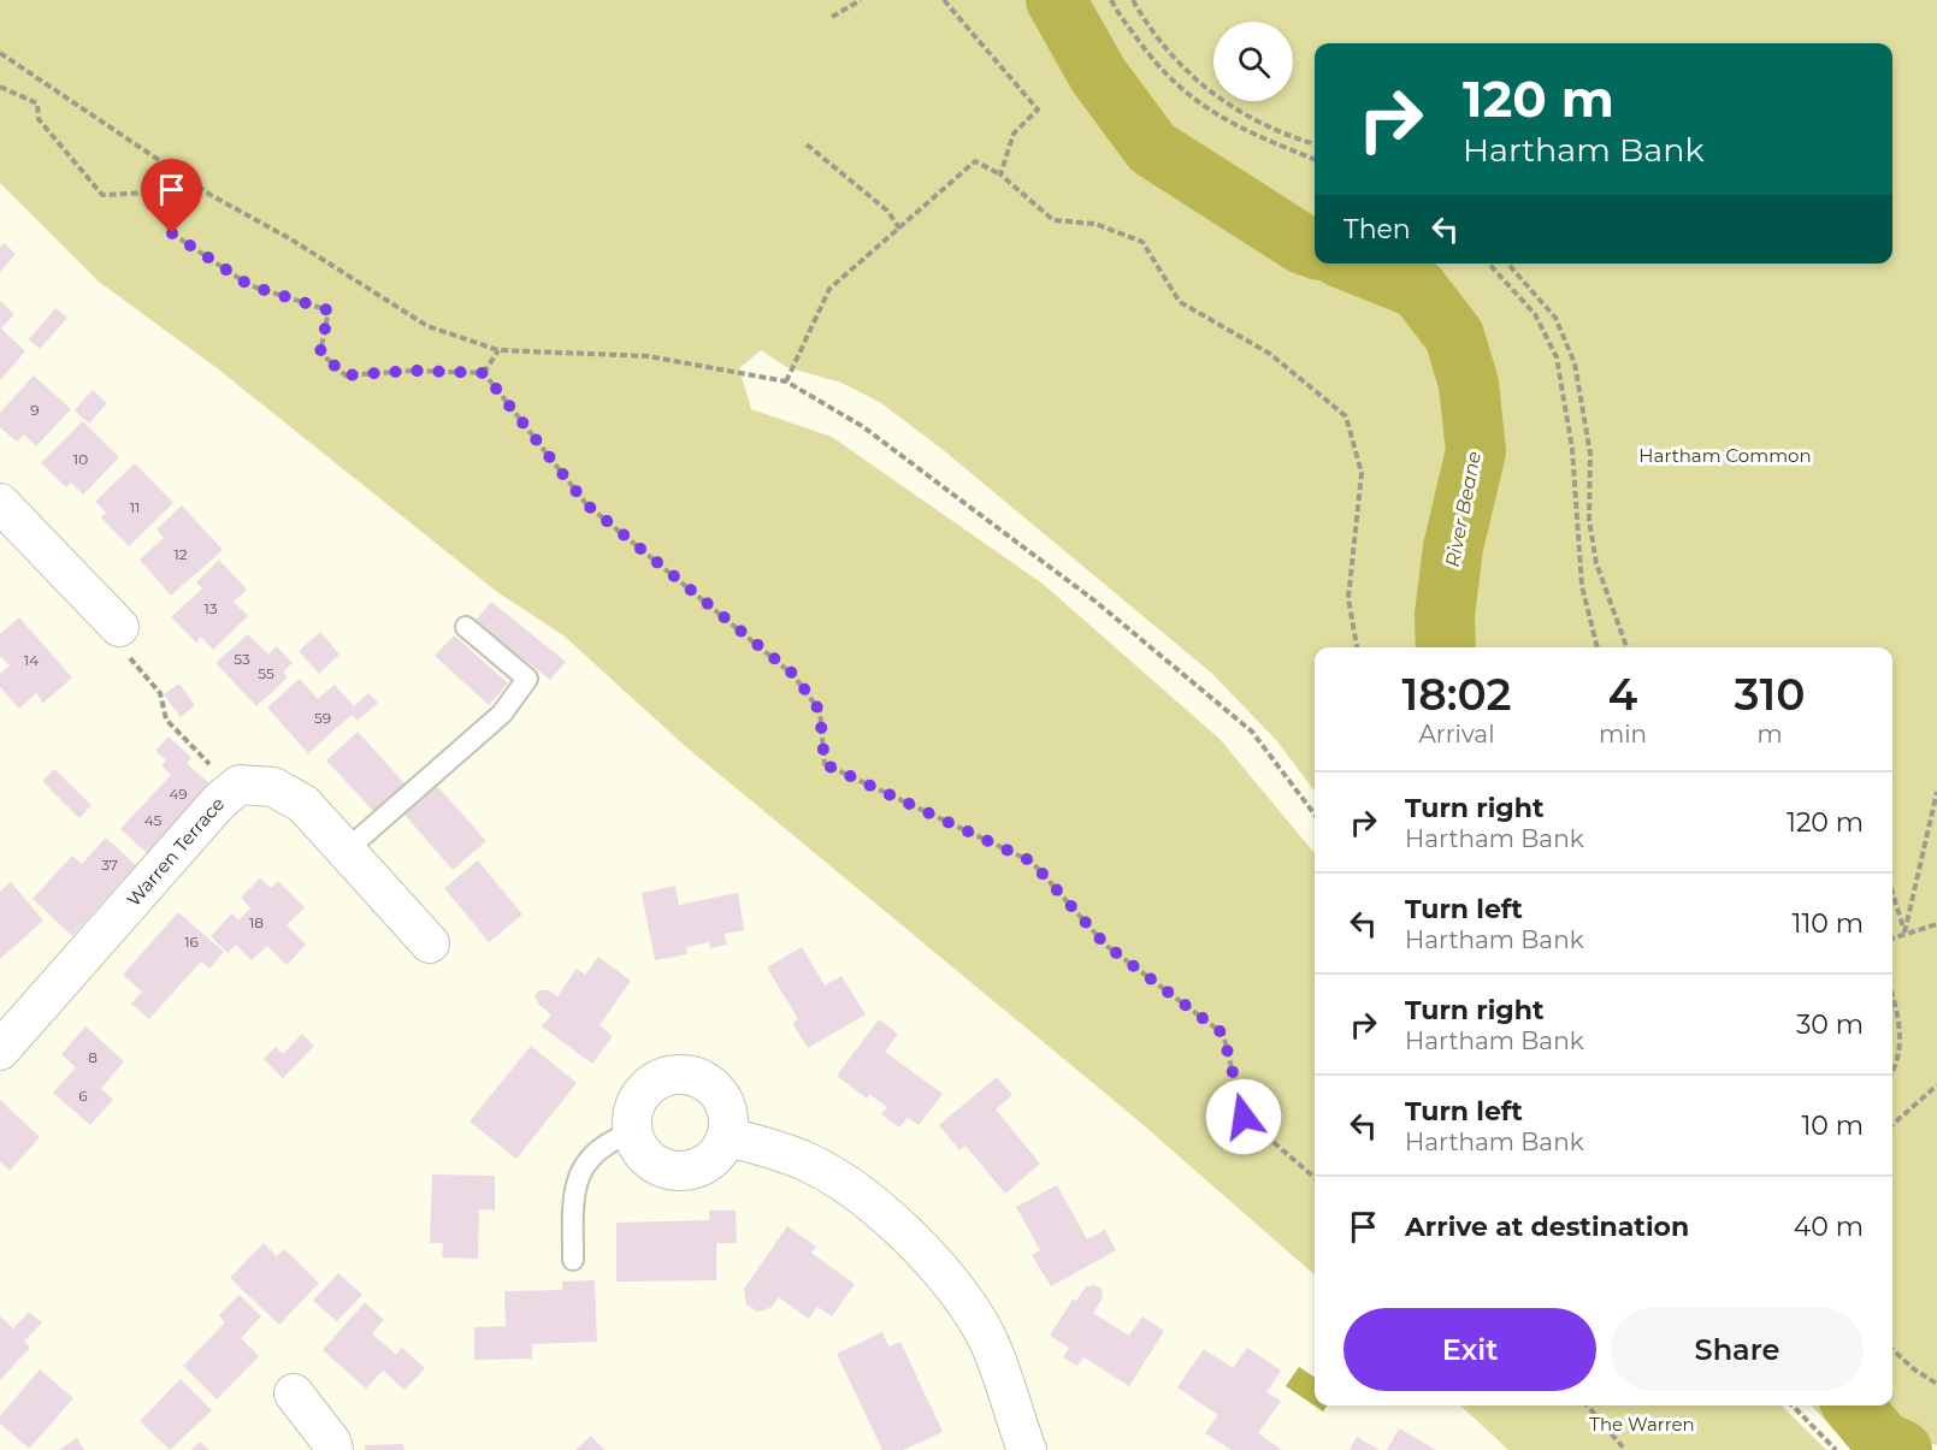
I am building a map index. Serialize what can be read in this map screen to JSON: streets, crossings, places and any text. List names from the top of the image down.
{
  "streets": {
    "street": ["Warren Terrace"]
  },
  "water": ["River Beane"],
  "parks": ["Hartham Common", "The Warren"],
  "house_numbers": [
    "9",
    "10",
    "11",
    "12",
    "13",
    "53",
    "14",
    "55",
    "59",
    "49",
    "45",
    "37",
    "18",
    "16",
    "8",
    "6"
  ],
  "page": {
    "turn": ["120 m", "Hartham Bank"],
    "then": "Then",
    "eta": [
      "18:02",
      "Arrival",
      "4",
      "min",
      "310",
      "m"
    ],
    "list": [
      {
        "name": "Turn right",
        "note": "Hartham Bank",
        "value": "120 m"
      },
      {
        "name": "Turn left",
        "note": "Hartham Bank",
        "value": "110 m"
      },
      {
        "name": "Turn right",
        "note": "Hartham Bank",
        "value": "30 m"
      },
      {
        "name": "Turn left",
        "note": "Hartham Bank",
        "value": "10 m"
      },
      {
        "name": "Arrive at destination",
        "value": "40 m"
      }
    ],
    "buttons": ["Exit", "Share"]
  }
}
